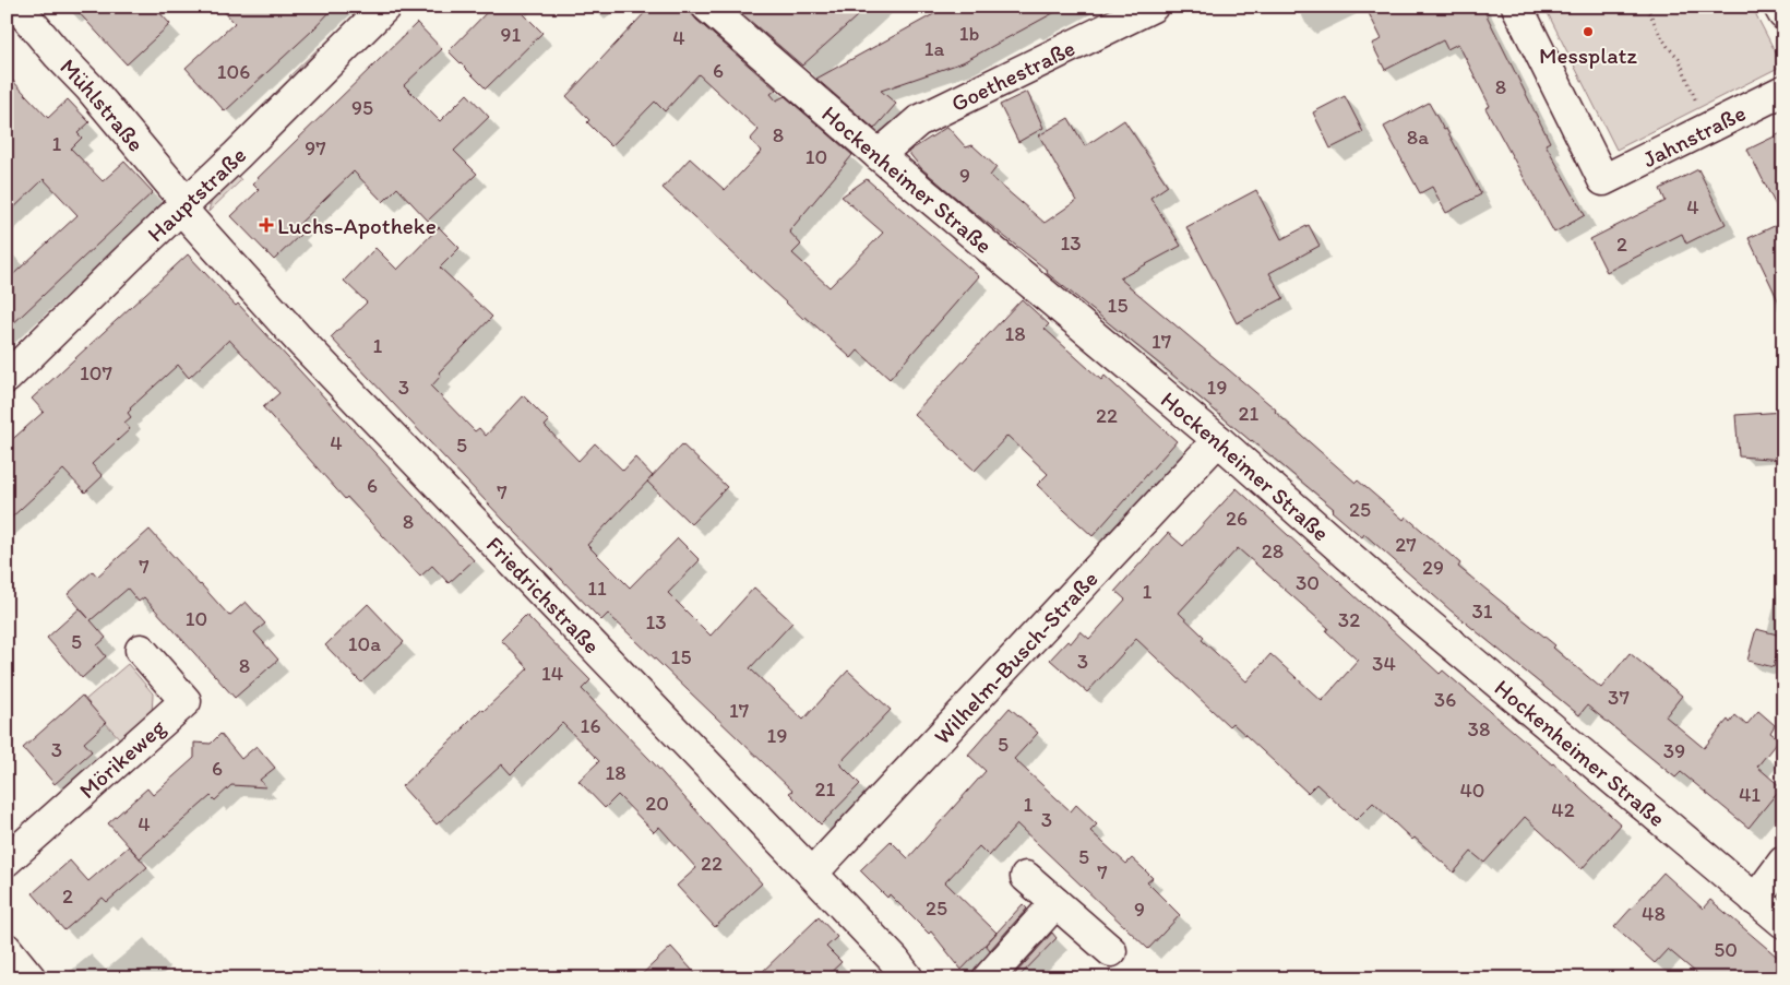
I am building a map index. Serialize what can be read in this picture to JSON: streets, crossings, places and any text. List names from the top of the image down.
{
  "streets": {
    "street": [
      "Goethestraße",
      "Mühlstraße",
      "Jahnstraße",
      "Hockenheimer Straße",
      "Hauptstraße",
      "Friedrichstraße",
      "Wilhelm-Busch-Straße",
      "Mörikeweg"
    ]
  },
  "crossings": [
    ["Goethestraße", "Hockenheimer Straße"],
    ["Mühlstraße", "Hauptstraße"],
    ["Mühlstraße", "Friedrichstraße"],
    ["Hockenheimer Straße", "Wilhelm-Busch-Straße"],
    ["Hauptstraße", "Friedrichstraße"],
    ["Friedrichstraße", "Wilhelm-Busch-Straße"]
  ],
  "places": {
    "other": ["Messplatz"],
    "health": ["Luchs-Apotheke"]
  },
  "house_numbers": [
    "1b",
    "91",
    "4",
    "1a",
    "6",
    "106",
    "8",
    "95",
    "8",
    "8a",
    "1",
    "97",
    "10",
    "9",
    "4",
    "13",
    "2",
    "15",
    "18",
    "17",
    "1",
    "107",
    "3",
    "19",
    "21",
    "22",
    "4",
    "5",
    "6",
    "7",
    "25",
    "26",
    "8",
    "27",
    "28",
    "7",
    "29",
    "30",
    "11",
    "1",
    "31",
    "10",
    "32",
    "13",
    "5",
    "10a",
    "15",
    "3",
    "34",
    "8",
    "14",
    "37",
    "36",
    "17",
    "16",
    "38",
    "19",
    "5",
    "3",
    "39",
    "6",
    "18",
    "21",
    "40",
    "41",
    "20",
    "1",
    "42",
    "3",
    "4",
    "5",
    "22",
    "7",
    "2",
    "25",
    "9",
    "48",
    "50"
  ]
}
